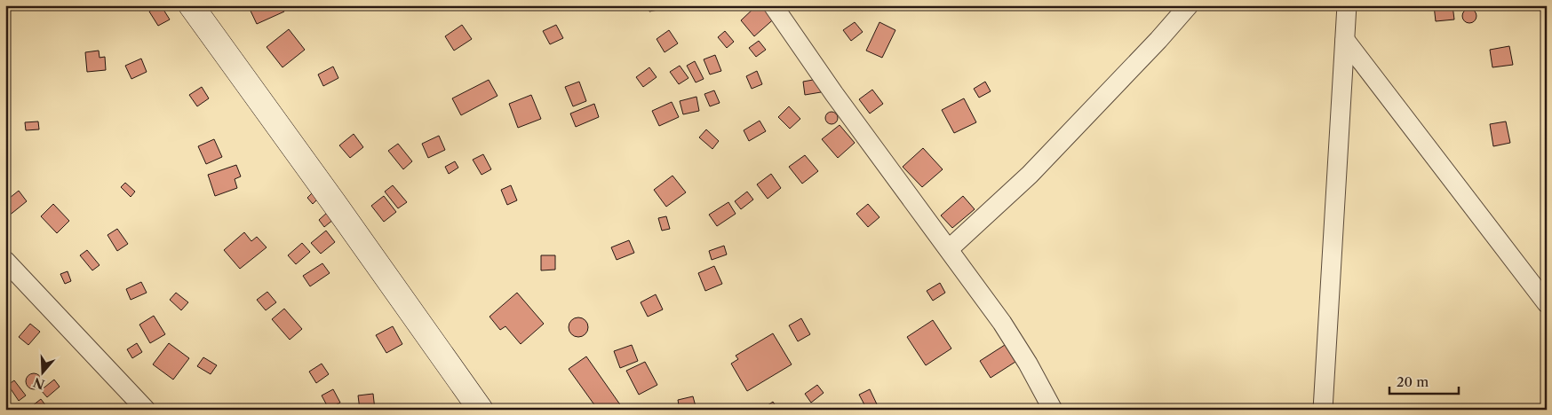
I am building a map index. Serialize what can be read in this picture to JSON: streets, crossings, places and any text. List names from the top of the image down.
{
  "scale_bar": "20 m",
  "north": "bottom"
}
